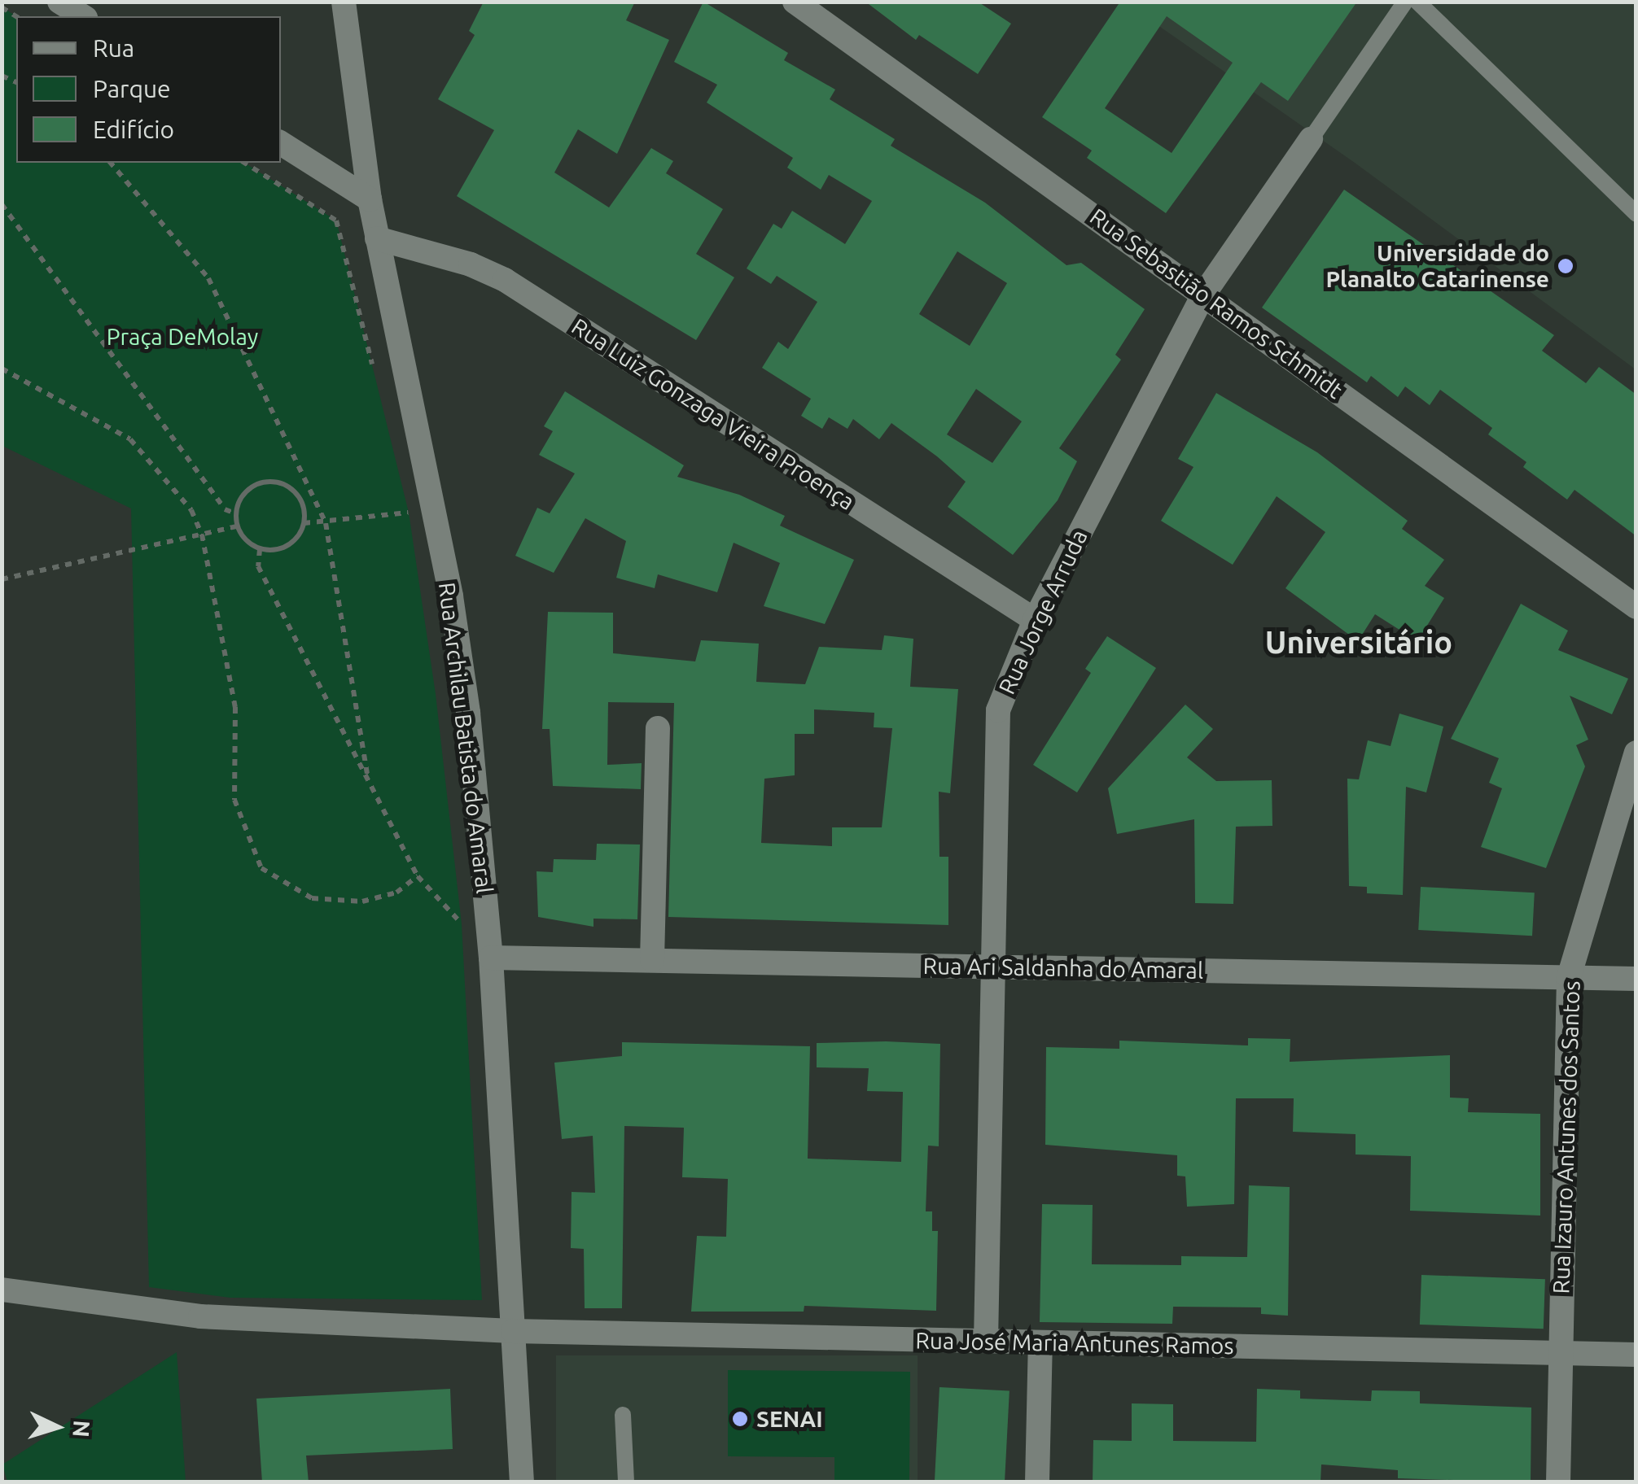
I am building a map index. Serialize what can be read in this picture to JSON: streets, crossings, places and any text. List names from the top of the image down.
{
  "streets": {
    "street": [
      "Rua Sebastião Ramos Schmidt",
      "Rua Luiz Gonzaga Vieira Proença",
      "Rua Jorge Arruda",
      "Rua Archilau Batista do Amaral",
      "Rua Ari Saldanha do Amaral",
      "Rua Izauro Antunes dos Santos",
      "Rua José Maria Antunes Ramos"
    ]
  },
  "crossings": [
    ["Rua Sebastião Ramos Schmidt", "Rua Jorge Arruda"],
    ["Rua Luiz Gonzaga Vieira Proença", "Rua Jorge Arruda"],
    ["Rua Luiz Gonzaga Vieira Proença", "Rua Archilau Batista do Amaral"],
    ["Rua Jorge Arruda", "Rua Ari Saldanha do Amaral"],
    ["Rua Jorge Arruda", "Rua José Maria Antunes Ramos"],
    ["Rua Archilau Batista do Amaral", "Rua Ari Saldanha do Amaral"],
    ["Rua Archilau Batista do Amaral", "Rua José Maria Antunes Ramos"],
    ["Rua Ari Saldanha do Amaral", "Rua Izauro Antunes dos Santos"],
    ["Rua Izauro Antunes dos Santos", "Rua José Maria Antunes Ramos"]
  ],
  "districts": ["Universitário"],
  "parks": ["Praça DeMolay"],
  "places": ["Universidade do Planalto Catarinense", "SENAI"],
  "legend": ["Rua", "Parque", "Edifício"],
  "north": "right"
}
